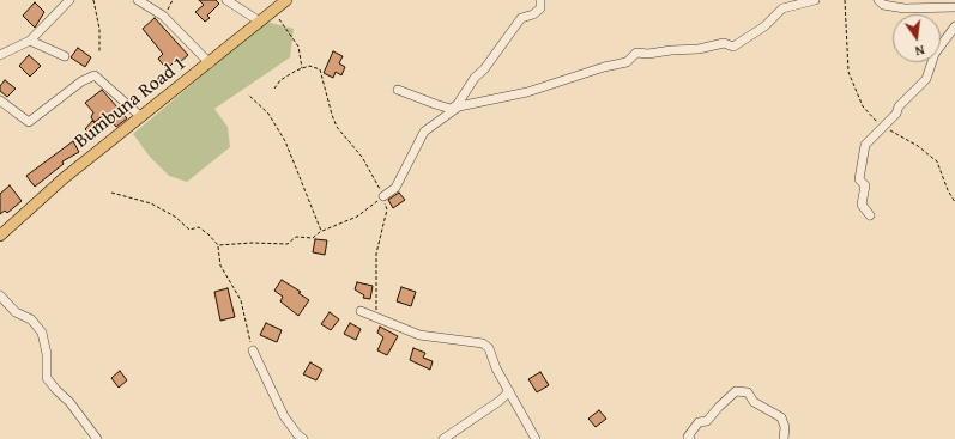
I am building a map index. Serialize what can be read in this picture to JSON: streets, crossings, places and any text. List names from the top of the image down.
{
  "streets": {
    "main road": ["Bumbuna Road 1"]
  },
  "north": "bottom"
}
